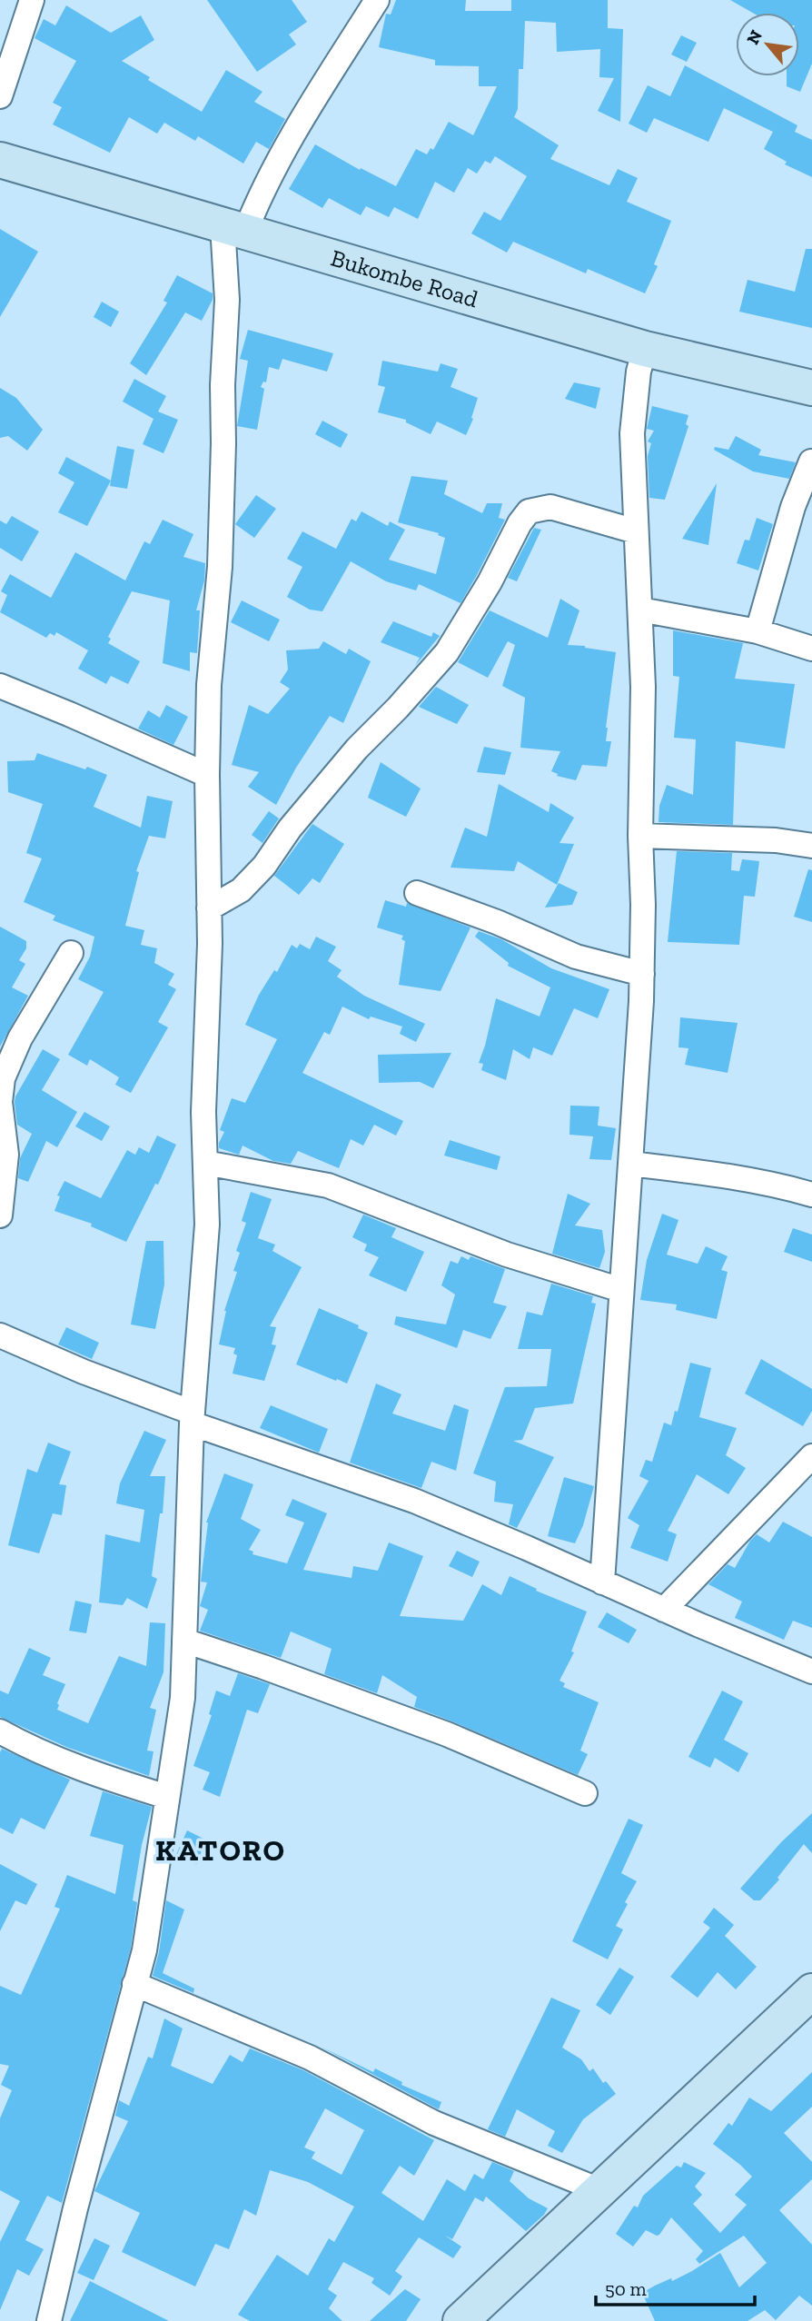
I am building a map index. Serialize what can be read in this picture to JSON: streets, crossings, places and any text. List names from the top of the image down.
{
  "streets": {
    "main road": ["Bukombe Road"]
  },
  "districts": ["KATORO"],
  "scale_bar": "50 m",
  "north": "top left"
}
